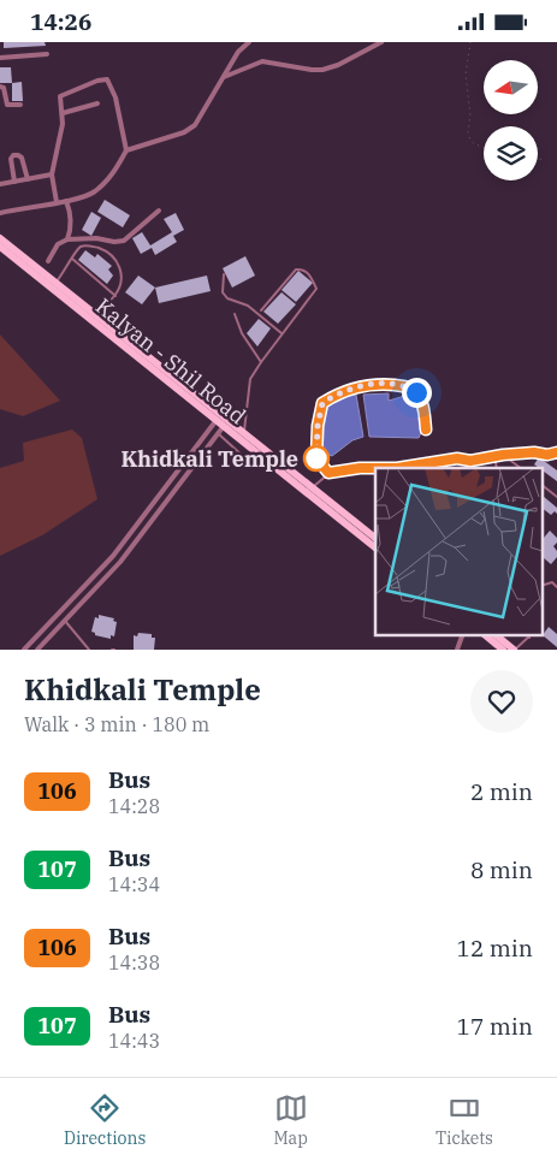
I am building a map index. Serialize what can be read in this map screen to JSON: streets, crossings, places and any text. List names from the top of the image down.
{
  "streets": {
    "main road": ["Kalyan - Shil Road"]
  },
  "places": ["Khidkali Temple"],
  "lines": ["bus line 106"],
  "north": "left",
  "page": {
    "status": "14:26",
    "heading": ["Khidkali Temple", "Walk · 3 min · 180 m"],
    "list": [
      {
        "mark": "106",
        "name": "Bus",
        "note": "14:28",
        "value": "2 min"
      },
      {
        "mark": "107",
        "name": "Bus",
        "note": "14:34",
        "value": "8 min"
      },
      {
        "mark": "106",
        "name": "Bus",
        "note": "14:38",
        "value": "12 min"
      },
      {
        "mark": "107",
        "name": "Bus",
        "note": "14:43",
        "value": "17 min"
      }
    ],
    "tabs": ["Directions", "Map", "Tickets"]
  }
}
